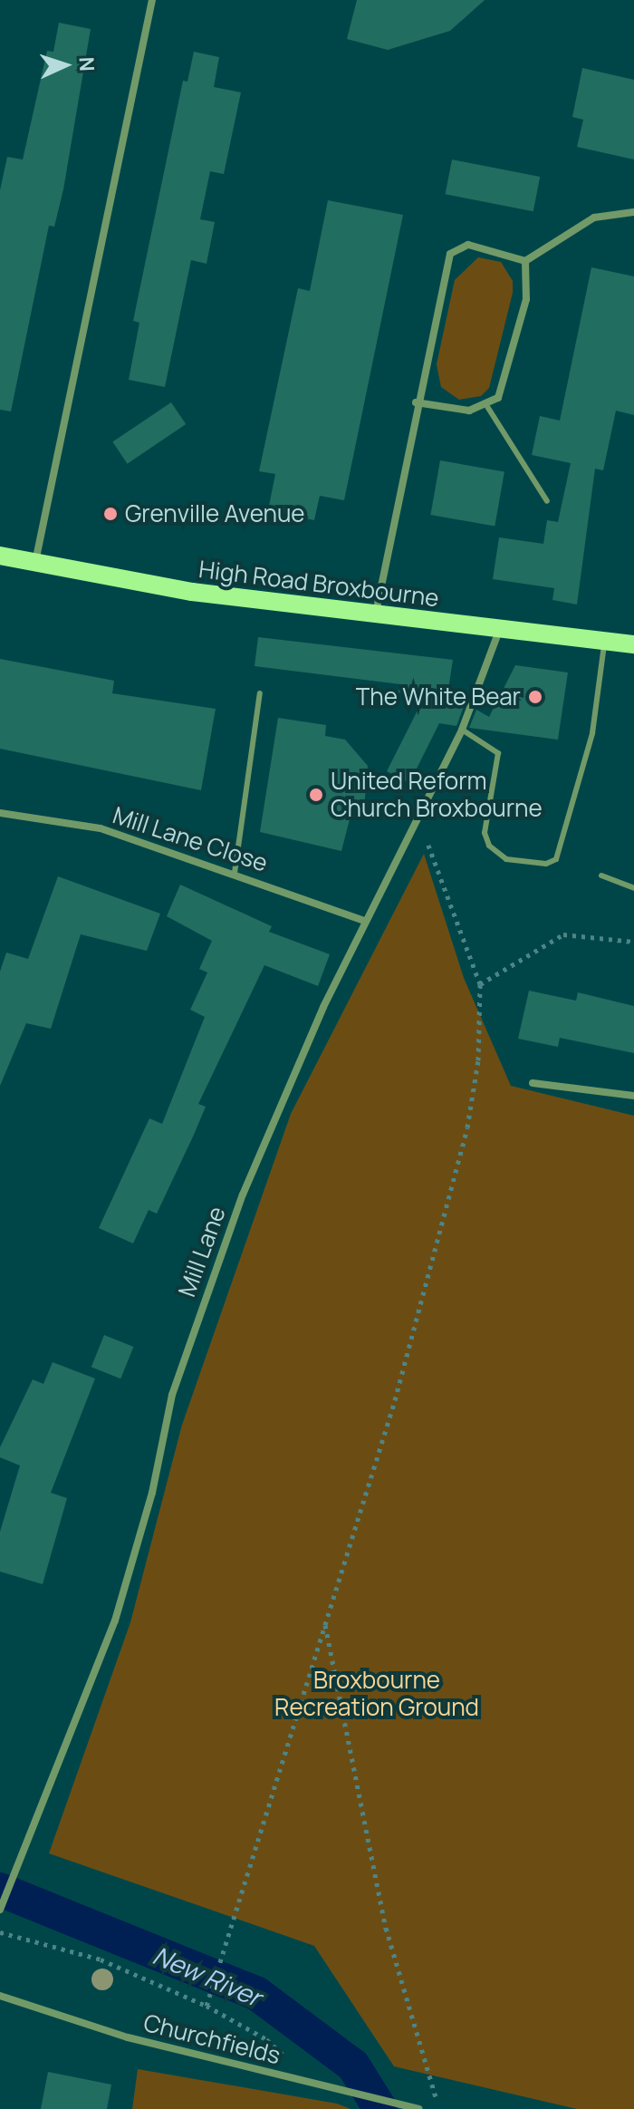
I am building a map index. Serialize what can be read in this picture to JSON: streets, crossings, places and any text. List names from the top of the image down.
{
  "streets": {
    "main road": ["High Road Broxbourne"],
    "street": ["Mill Lane Close", "Mill Lane", "Churchfields"]
  },
  "crossings": [
    ["High Road Broxbourne", "Mill Lane"],
    ["Mill Lane Close", "Mill Lane"]
  ],
  "water": ["New River"],
  "parks": ["Broxbourne Recreation Ground"],
  "places": ["Grenville Avenue", "The White Bear", "United Reform Church Broxbourne"],
  "north": "right"
}
